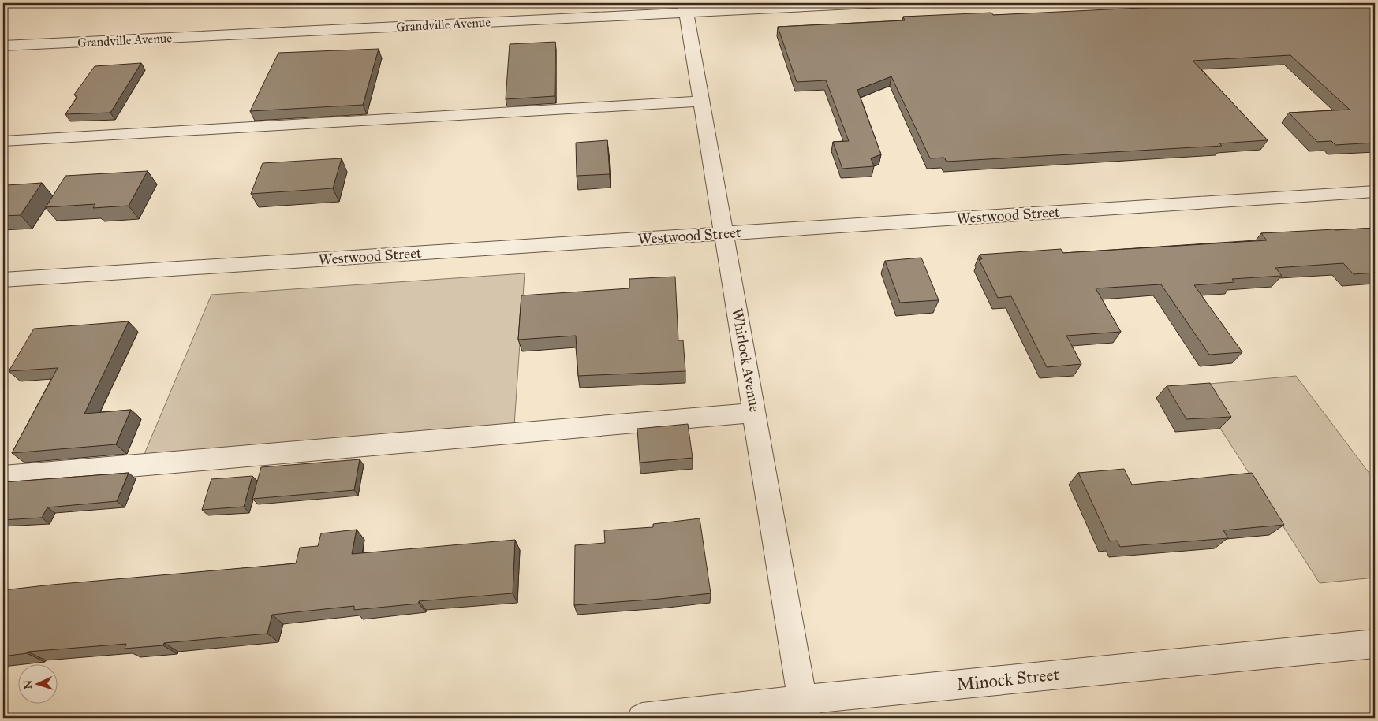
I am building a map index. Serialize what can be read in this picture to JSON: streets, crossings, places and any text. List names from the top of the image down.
{
  "streets": {
    "street": [
      "Grandville Avenue",
      "Westwood Street",
      "Whitlock Avenue",
      "Minock Street"
    ]
  },
  "crossings": [
    ["Grandville Avenue", "Whitlock Avenue"],
    ["Westwood Street", "Whitlock Avenue"],
    ["Whitlock Avenue", "Minock Street"]
  ],
  "north": "left"
}
